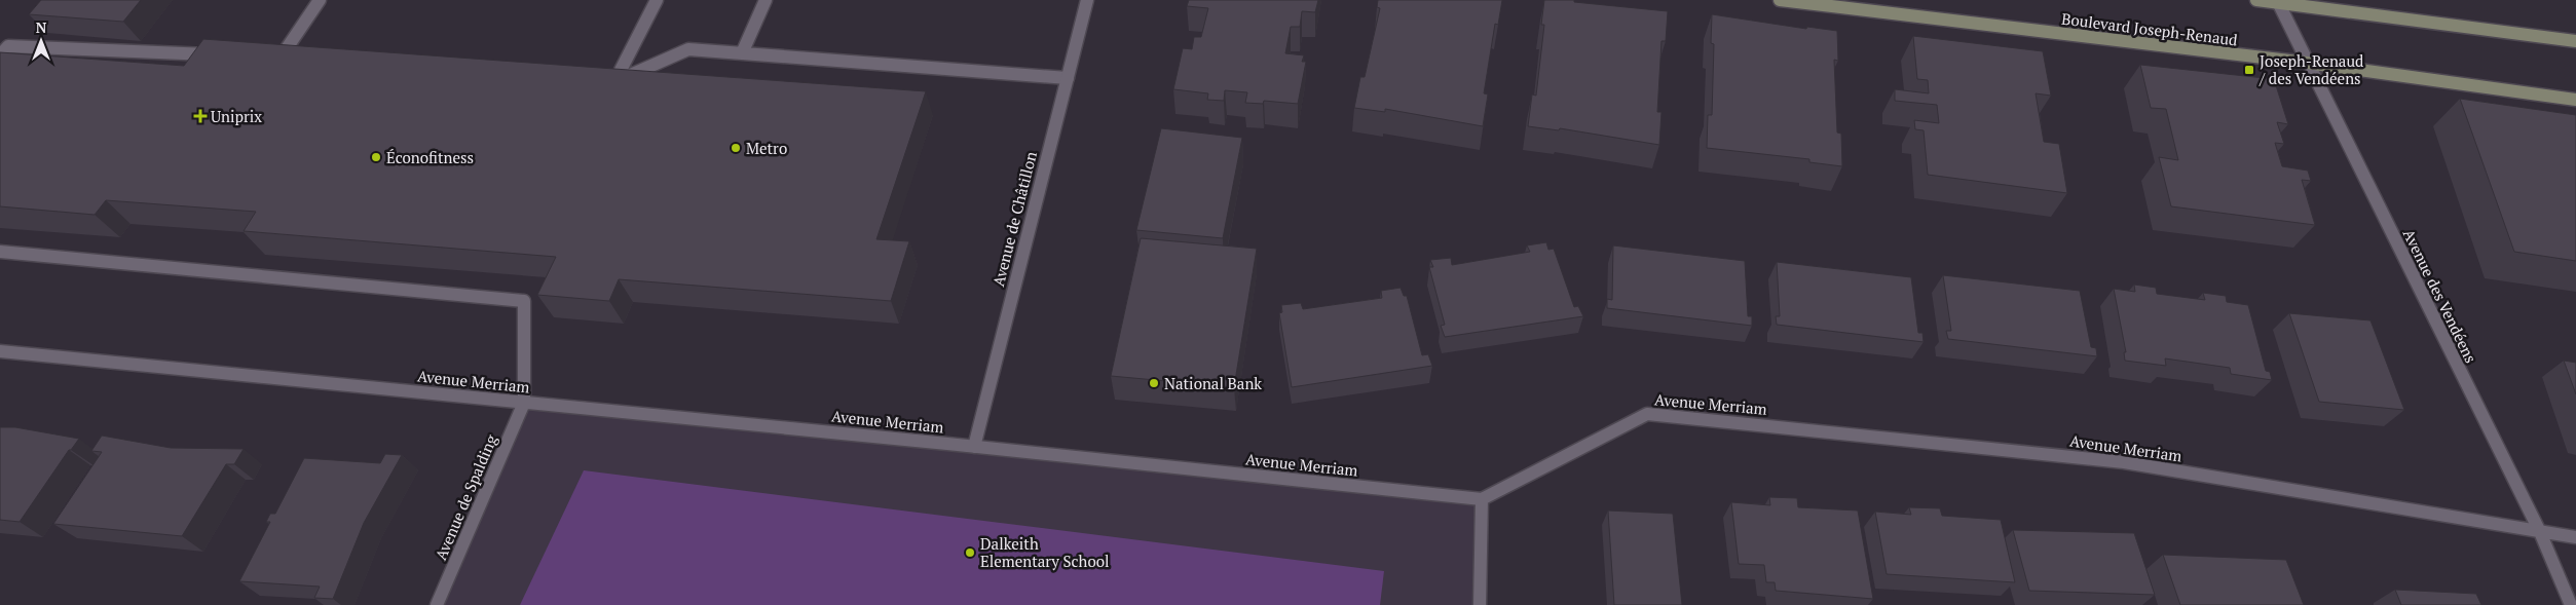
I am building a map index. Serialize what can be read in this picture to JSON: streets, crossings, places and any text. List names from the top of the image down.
{
  "streets": {
    "street": [
      "Boulevard Joseph-Renaud",
      "Avenue de Châtillon",
      "Avenue des Vendéens",
      "Avenue Merriam",
      "Avenue de Spalding"
    ]
  },
  "crossings": [
    ["Boulevard Joseph-Renaud", "Avenue des Vendéens"],
    ["Avenue de Châtillon", "Avenue Merriam"],
    ["Avenue des Vendéens", "Avenue Merriam"],
    ["Avenue Merriam", "Avenue de Spalding"]
  ],
  "places": {
    "transit": ["Joseph-Renaud / des Vendéens"],
    "health": ["Uniprix"],
    "other": [
      "Metro",
      "Éconofitness",
      "National Bank",
      "Dalkeith Elementary School"
    ]
  },
  "north": "top"
}
